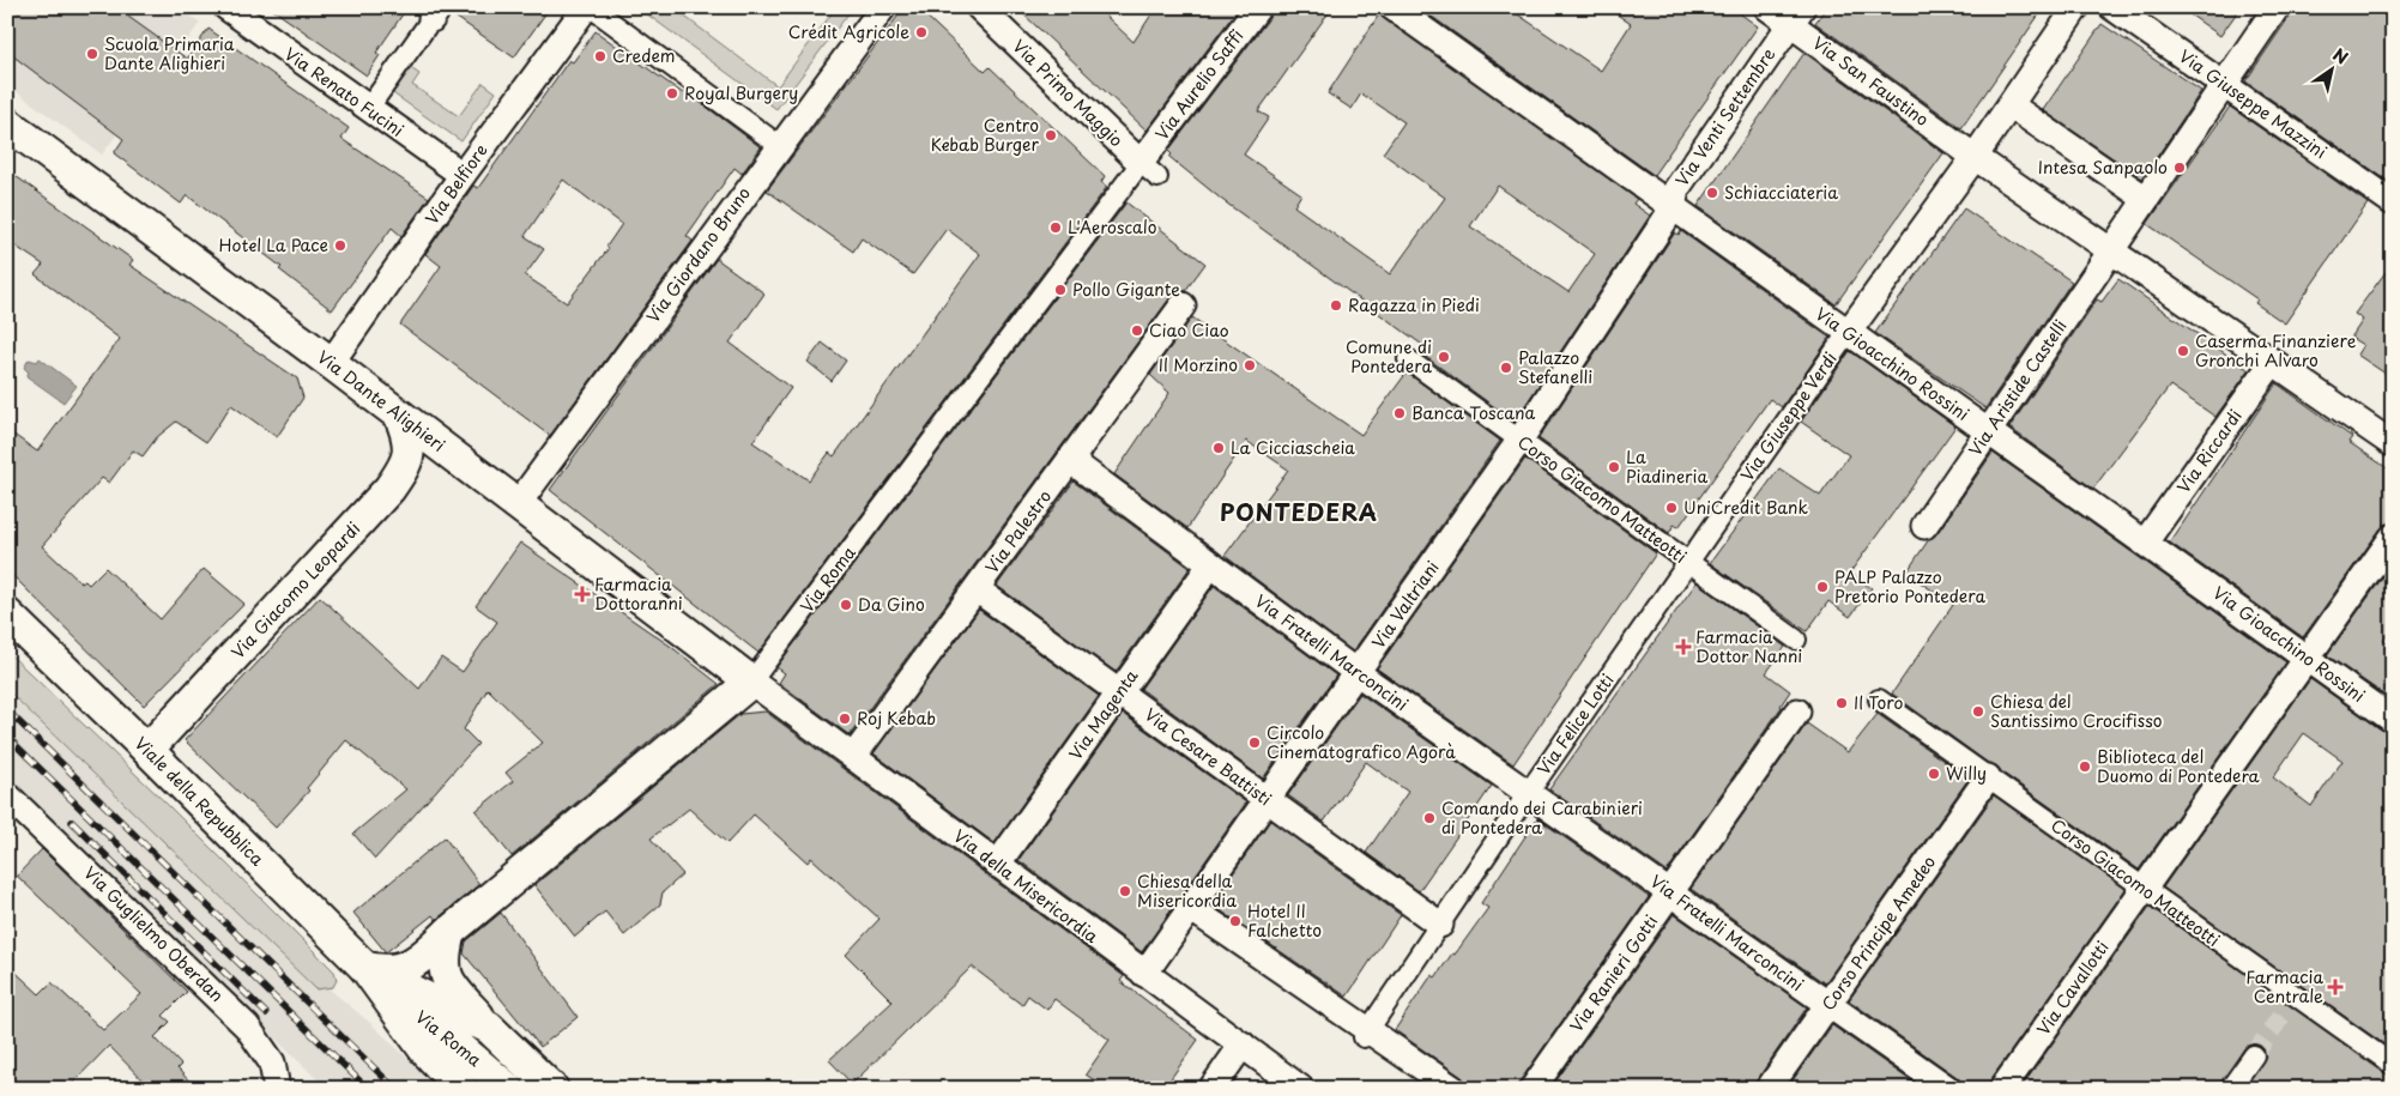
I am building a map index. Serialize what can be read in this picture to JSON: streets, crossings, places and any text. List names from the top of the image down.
{
  "streets": {
    "street": [
      "Via San Faustino",
      "Via Aurelio Saffi",
      "Via Renato Fucini",
      "Via Primo Maggio",
      "Via Giuseppe Mazzini",
      "Via Venti Settembre",
      "Via Belfiore",
      "Via Giordano Bruno",
      "Via Gioacchino Rossini",
      "Via Aristide Castelli",
      "Via Dante Alighieri",
      "Via Giuseppe Verdi",
      "Via Riccardi",
      "Corso Giacomo Matteotti",
      "Via Palestro",
      "Via Roma",
      "Via Giacomo Leopardi",
      "Via Valtriani",
      "Via Fratelli Marconcini",
      "Via Magenta",
      "Via Felice Lotti",
      "Via Cesare Battisti",
      "Viale della Repubblica",
      "Via della Misericordia",
      "Corso Principe Amedeo",
      "Via Guglielmo Oberdan",
      "Via Ranieri Gotti",
      "Via Cavallotti"
    ]
  },
  "crossings": [
    ["Via San Faustino", "Via Venti Settembre"],
    ["Via San Faustino", "Via Aristide Castelli"],
    ["Via San Faustino", "Via Giuseppe Verdi"],
    ["Via Aurelio Saffi", "Via Primo Maggio"],
    ["Via Aurelio Saffi", "Via Roma"],
    ["Via Renato Fucini", "Via Belfiore"],
    ["Via Primo Maggio", "Via Roma"],
    ["Via Venti Settembre", "Via Gioacchino Rossini"],
    ["Via Venti Settembre", "Corso Giacomo Matteotti"],
    ["Via Venti Settembre", "Via Valtriani"],
    ["Via Belfiore", "Via Dante Alighieri"],
    ["Via Giordano Bruno", "Via Dante Alighieri"],
    ["Via Gioacchino Rossini", "Via Aristide Castelli"],
    ["Via Gioacchino Rossini", "Via Giuseppe Verdi"],
    ["Via Gioacchino Rossini", "Via Riccardi"],
    ["Via Gioacchino Rossini", "Via Cavallotti"],
    ["Via Dante Alighieri", "Via Roma"],
    ["Via Dante Alighieri", "Via Giacomo Leopardi"],
    ["Via Dante Alighieri", "Via della Misericordia"],
    ["Via Giuseppe Verdi", "Corso Giacomo Matteotti"],
    ["Via Giuseppe Verdi", "Via Felice Lotti"],
    ["Corso Giacomo Matteotti", "Via Valtriani"],
    ["Corso Giacomo Matteotti", "Via Felice Lotti"],
    ["Corso Giacomo Matteotti", "Corso Principe Amedeo"],
    ["Corso Giacomo Matteotti", "Via Cavallotti"],
    ["Via Palestro", "Via Fratelli Marconcini"],
    ["Via Palestro", "Via Cesare Battisti"],
    ["Via Palestro", "Via della Misericordia"],
    ["Via Roma", "Viale della Repubblica"],
    ["Via Roma", "Via della Misericordia"],
    ["Via Giacomo Leopardi", "Viale della Repubblica"],
    ["Via Valtriani", "Via Fratelli Marconcini"],
    ["Via Valtriani", "Via Cesare Battisti"],
    ["Via Valtriani", "Via della Misericordia"],
    ["Via Fratelli Marconcini", "Via Magenta"],
    ["Via Fratelli Marconcini", "Via Felice Lotti"],
    ["Via Fratelli Marconcini", "Corso Principe Amedeo"],
    ["Via Fratelli Marconcini", "Via Ranieri Gotti"],
    ["Via Magenta", "Via Cesare Battisti"],
    ["Via Magenta", "Via della Misericordia"],
    ["Via Felice Lotti", "Via Cesare Battisti"]
  ],
  "districts": ["PONTEDERA"],
  "places": {
    "other": [
      "Crédit Agricole",
      "Scuola Primaria Dante Alighieri",
      "Credem",
      "Royal Burgery",
      "Centro Kebab Burger",
      "Intesa Sanpaolo",
      "Schiacciateria",
      "L'Aeroscalo",
      "Hotel La Pace",
      "Pollo Gigante",
      "Ragazza in Piedi",
      "Ciao Ciao",
      "Caserma Finanziere Gronchi Alvaro",
      "Comune di Pontedera",
      "Il Morzino",
      "Palazzo Stefanelli",
      "Banca Toscana",
      "La Cicciascheia",
      "La Piadineria",
      "UniCredit Bank",
      "PALP Palazzo Pretorio Pontedera",
      "Da Gino",
      "Il Toro",
      "Chiesa del Santissimo Crocifisso",
      "Roj Kebab",
      "Circolo Cinematografico Agorà",
      "Biblioteca del Duomo di Pontedera",
      "Willy",
      "Comando dei Carabinieri di Pontedera",
      "Chiesa della Misericordia",
      "Hotel Il Falchetto"
    ],
    "health": ["Farmacia Dottoranni", "Farmacia Dottor Nanni", "Farmacia Centrale"]
  },
  "north": "top right"
}
